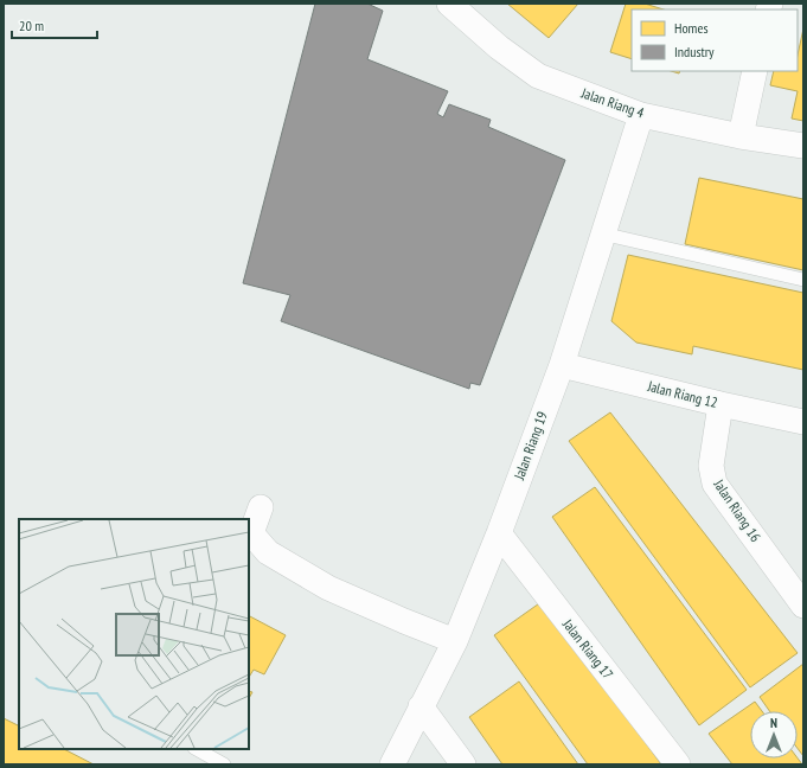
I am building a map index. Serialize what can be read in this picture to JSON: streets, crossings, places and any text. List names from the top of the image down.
{
  "streets": {
    "street": [
      "Jalan Riang 4",
      "Jalan Riang 12",
      "Jalan Riang 19",
      "Jalan Riang 16",
      "Jalan Riang 17"
    ]
  },
  "crossings": [
    ["Jalan Riang 4", "Jalan Riang 19"],
    ["Jalan Riang 12", "Jalan Riang 19"],
    ["Jalan Riang 12", "Jalan Riang 16"],
    ["Jalan Riang 19", "Jalan Riang 17"]
  ],
  "legend": ["Homes", "Industry"],
  "scale_bar": "20 m",
  "north": "top"
}
